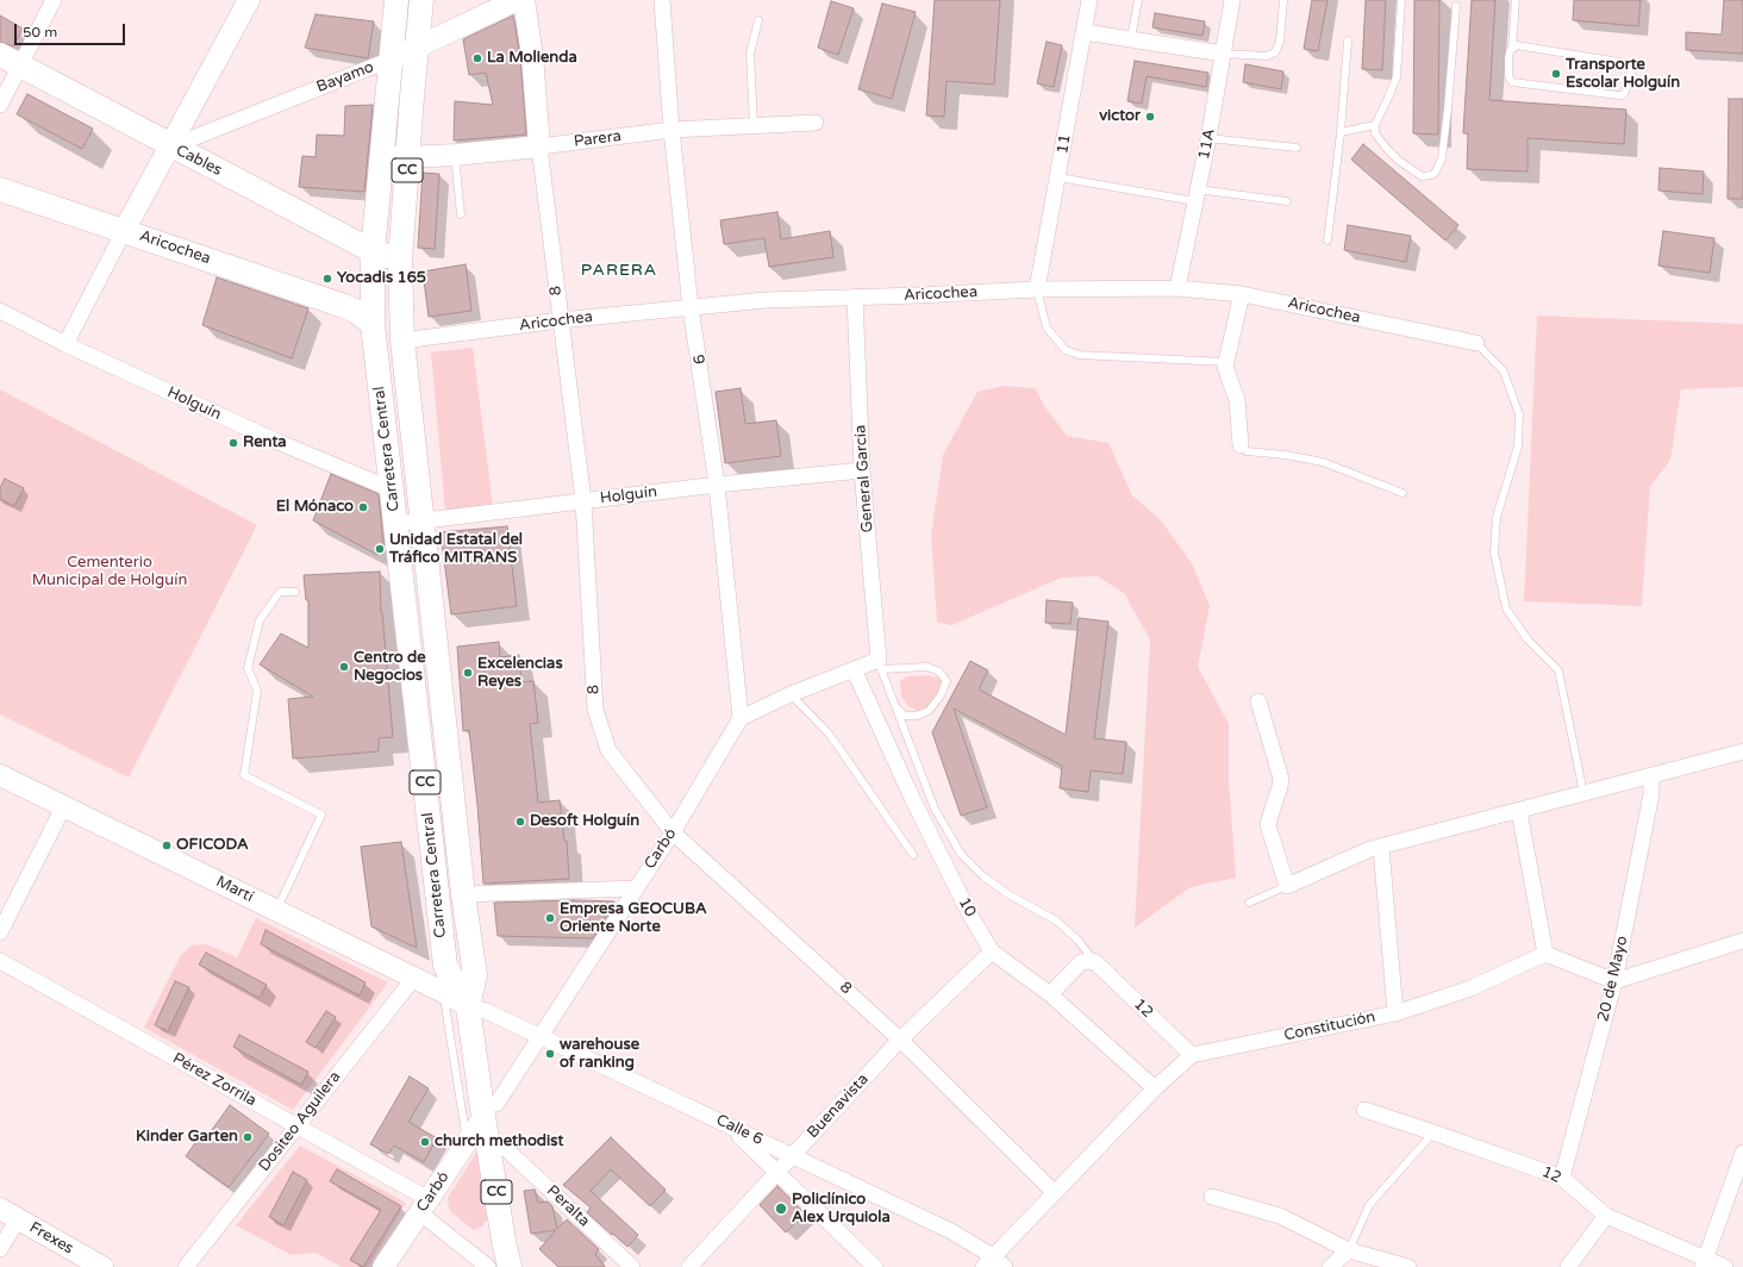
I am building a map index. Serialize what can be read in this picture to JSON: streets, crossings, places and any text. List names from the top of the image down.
{
  "streets": {
    "main road": [
      "Cables",
      "CC",
      "Aricochea",
      "Carretera Central"
    ],
    "street": [
      "Bayamo",
      "Parera",
      "11",
      "11A",
      "8",
      "9",
      "Holguín",
      "General García",
      "Carbó",
      "Martí",
      "10",
      "20 de Mayo",
      "12",
      "Constitución",
      "Pérez Zorrila",
      "Buenavista",
      "Dositeo Aguilera",
      "Calle 6",
      "Peralta",
      "Frexes"
    ]
  },
  "crossings": [
    ["Bayamo", "Cables"],
    ["Bayamo", "Carretera Central"],
    ["Parera", "8"],
    ["Parera", "9"],
    ["Parera", "Carretera Central"],
    ["11", "Aricochea"],
    ["11A", "Aricochea"],
    ["Cables", "Carretera Central"],
    ["Aricochea", "8"],
    ["Aricochea", "9"],
    ["Aricochea", "Carretera Central"],
    ["Aricochea", "General García"],
    ["8", "Holguín"],
    ["8", "Carbó"],
    ["8", "Buenavista"],
    ["9", "Holguín"],
    ["9", "Carbó"],
    ["Holguín", "Carretera Central"],
    ["Holguín", "General García"],
    ["Carretera Central", "Carbó"],
    ["Carretera Central", "Martí"],
    ["Carretera Central", "Calle 6"],
    ["Carbó", "Pérez Zorrila"],
    ["Carbó", "Calle 6"],
    ["Martí", "Dositeo Aguilera"],
    ["Martí", "Calle 6"],
    ["10", "Buenavista"],
    ["20 de Mayo", "12"],
    ["12", "Constitución"],
    ["Pérez Zorrila", "Dositeo Aguilera"],
    ["Buenavista", "Calle 6"]
  ],
  "districts": ["PARERA"],
  "parks": ["Cementerio Municipal de Holguín"],
  "places": [
    "La Molienda",
    "Transporte Escolar Holguín",
    "victor",
    "Yocadis 165",
    "Renta",
    "El Mónaco",
    "Unidad Estatal del Tráfico MITRANS",
    "Centro de Negocios",
    "Excelencias Reyes",
    "Desoft Holguín",
    "OFICODA",
    "Empresa GEOCUBA Oriente Norte",
    "warehouse of ranking",
    "Kinder Garten",
    "church methodist",
    "Policlínico Alex Urquiola"
  ],
  "scale_bar": "50 m"
}
